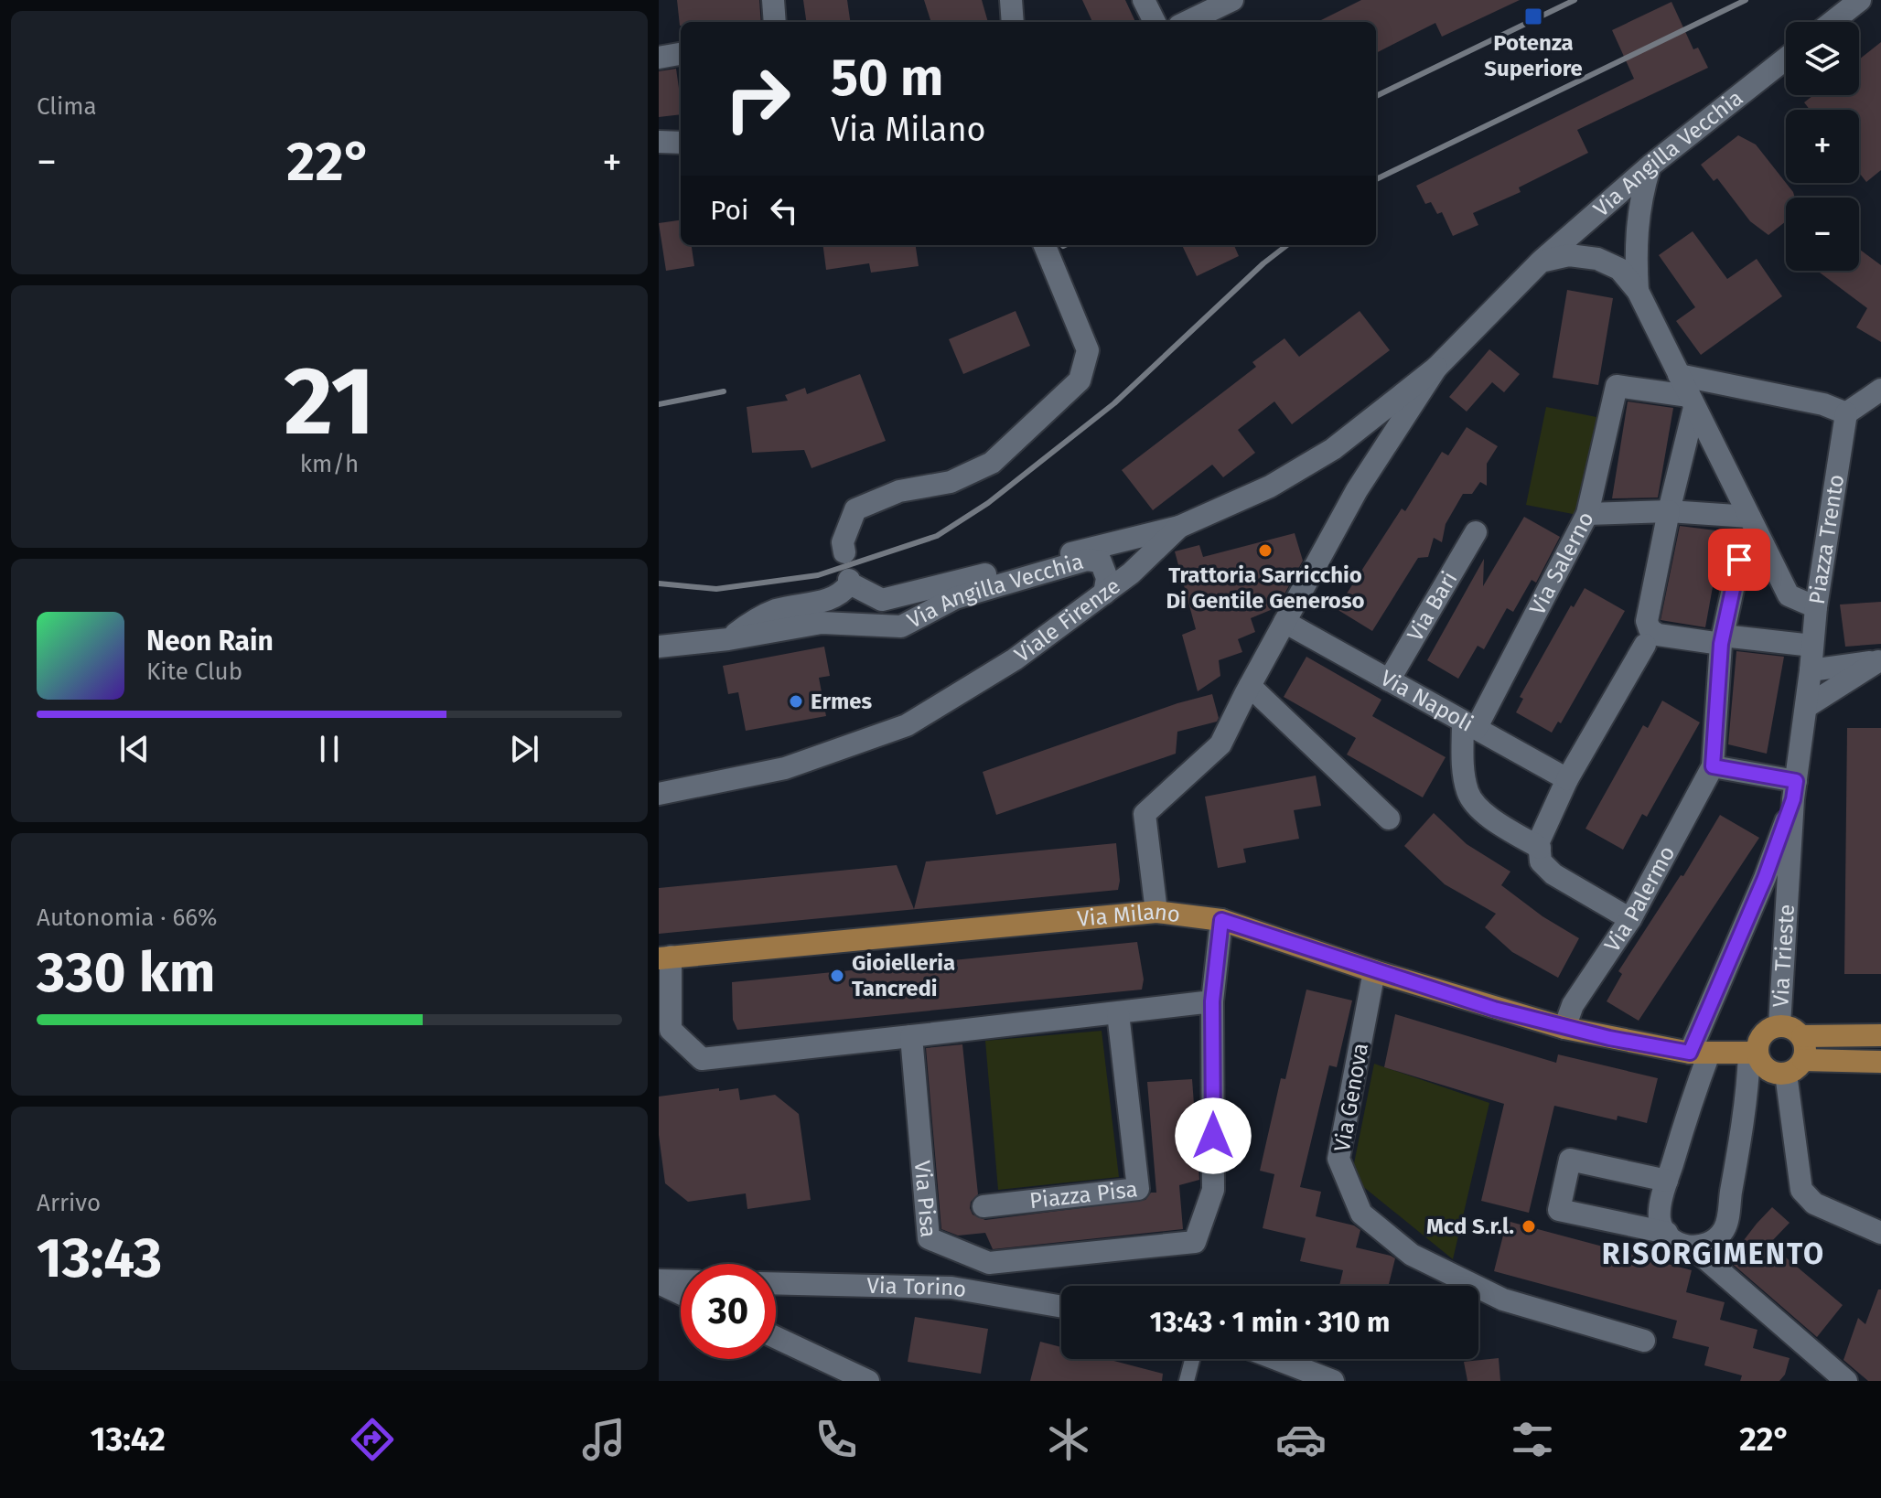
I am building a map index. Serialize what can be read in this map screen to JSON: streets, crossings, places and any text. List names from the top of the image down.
{
  "streets": {
    "main road": ["Via Milano"],
    "street": [
      "Via Angilla Vecchia",
      "Piazza Trento",
      "Via Salerno",
      "Via Bari",
      "Viale Firenze",
      "Via Napoli",
      "Via Palermo",
      "Via Trieste",
      "Via Genova",
      "Piazza Pisa",
      "Via Pisa",
      "Via Torino"
    ]
  },
  "crossings": [
    ["Via Angilla Vecchia", "Viale Firenze"],
    ["Piazza Trento", "Via Salerno"],
    ["Piazza Trento", "Via Palermo"],
    ["Piazza Trento", "Via Trieste"],
    ["Via Salerno", "Via Napoli"],
    ["Via Bari", "Via Napoli"],
    ["Via Palermo", "Via Milano"],
    ["Via Milano", "Via Trieste"],
    ["Via Milano", "Via Genova"],
    ["Via Milano", "Via Pisa"]
  ],
  "districts": ["RISORGIMENTO"],
  "places": {
    "transit": ["Potenza Superiore"],
    "other": [
      "Trattoria Sarricchio Di Gentile Generoso",
      "Ermes",
      "Gioielleria Tancredi",
      "Mcd S.r.l."
    ]
  },
  "page": {
    "tile": [
      "Clima",
      ["21", "km/h"],
      ["Autonomia · 66%", "330 km"],
      ["Arrivo", "13:43"]
    ],
    "map_buttons": ["+", "−"],
    "turn": ["50 m", "Via Milano"],
    "heat": ["−", "22°", "+"],
    "then": "Poi",
    "song": ["Neon Rain", "Kite Club"],
    "limit": "30",
    "trip": "13:43 · 1 min · 310 m",
    "tabs": ["13:42", "22°"]
  }
}
